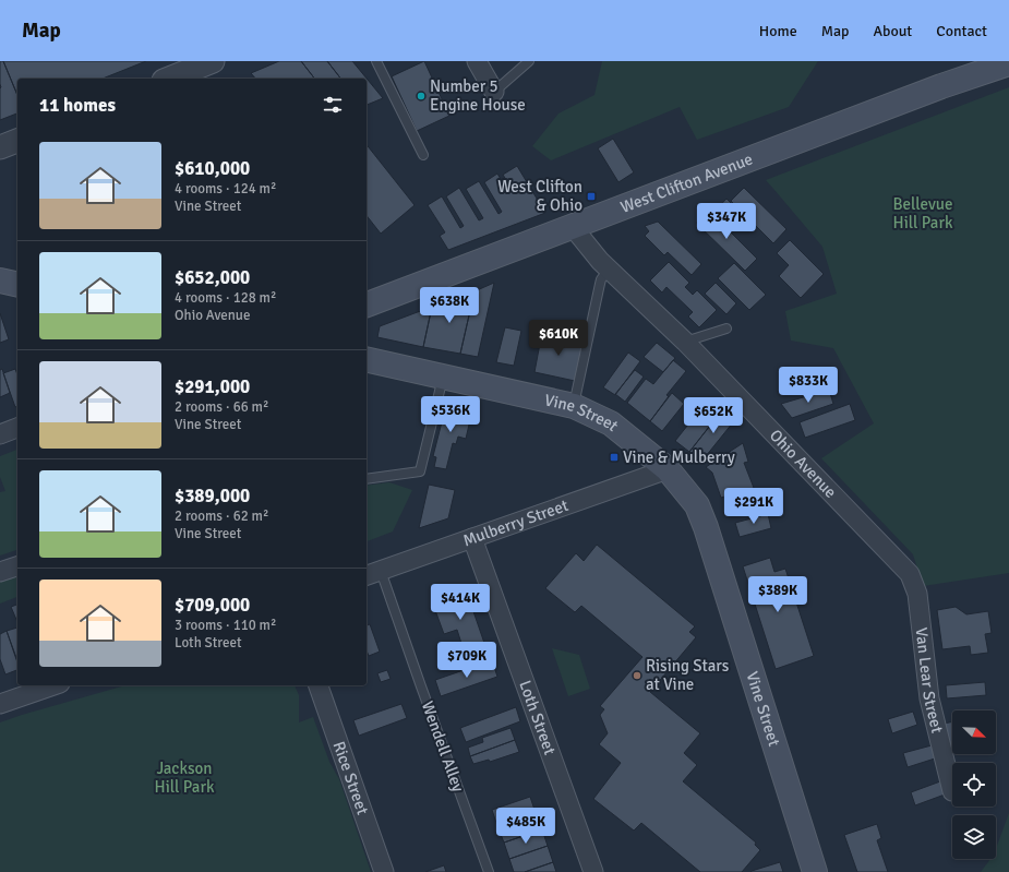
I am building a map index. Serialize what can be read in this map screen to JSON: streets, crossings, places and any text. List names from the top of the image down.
{
  "streets": {
    "main road": ["West Clifton Avenue", "Vine Street"],
    "street": [
      "Ohio Avenue",
      "Mulberry Street",
      "Van Lear Street",
      "Loth Street",
      "Rice Street"
    ],
    "lane": ["Wendell Alley"]
  },
  "crossings": [
    ["West Clifton Avenue", "Ohio Avenue"],
    ["Vine Street", "Mulberry Street"],
    ["Ohio Avenue", "Van Lear Street"],
    ["Mulberry Street", "Loth Street"],
    ["Mulberry Street", "Wendell Alley"]
  ],
  "parks": ["Bellevue Hill Park", "Jackson Hill Park"],
  "places": {
    "other": ["Number 5 Engine House", "Rising Stars at Vine"],
    "transit": ["West Clifton & Ohio", "Vine & Mulberry"]
  },
  "north": "bottom right",
  "page": {
    "header": "Map",
    "nav": [
      "Home",
      "Map",
      "About",
      "Contact"
    ],
    "heading": "11 homes",
    "list": [
      {
        "name": "$610,000",
        "note": "4 rooms · 124 m² · Vine Street"
      },
      {
        "name": "$652,000",
        "note": "4 rooms · 128 m² · Ohio Avenue"
      },
      {
        "name": "$291,000",
        "note": "2 rooms · 66 m² · Vine Street"
      },
      {
        "name": "$389,000",
        "note": "2 rooms · 62 m² · Vine Street"
      },
      {
        "name": "$709,000",
        "note": "3 rooms · 110 m² · Loth Street"
      }
    ],
    "price": [
      "$347K",
      "$638K",
      "$610K",
      "$833K",
      "$536K",
      "$652K",
      "$291K",
      "$389K",
      "$414K",
      "$709K",
      "$485K"
    ]
  }
}
